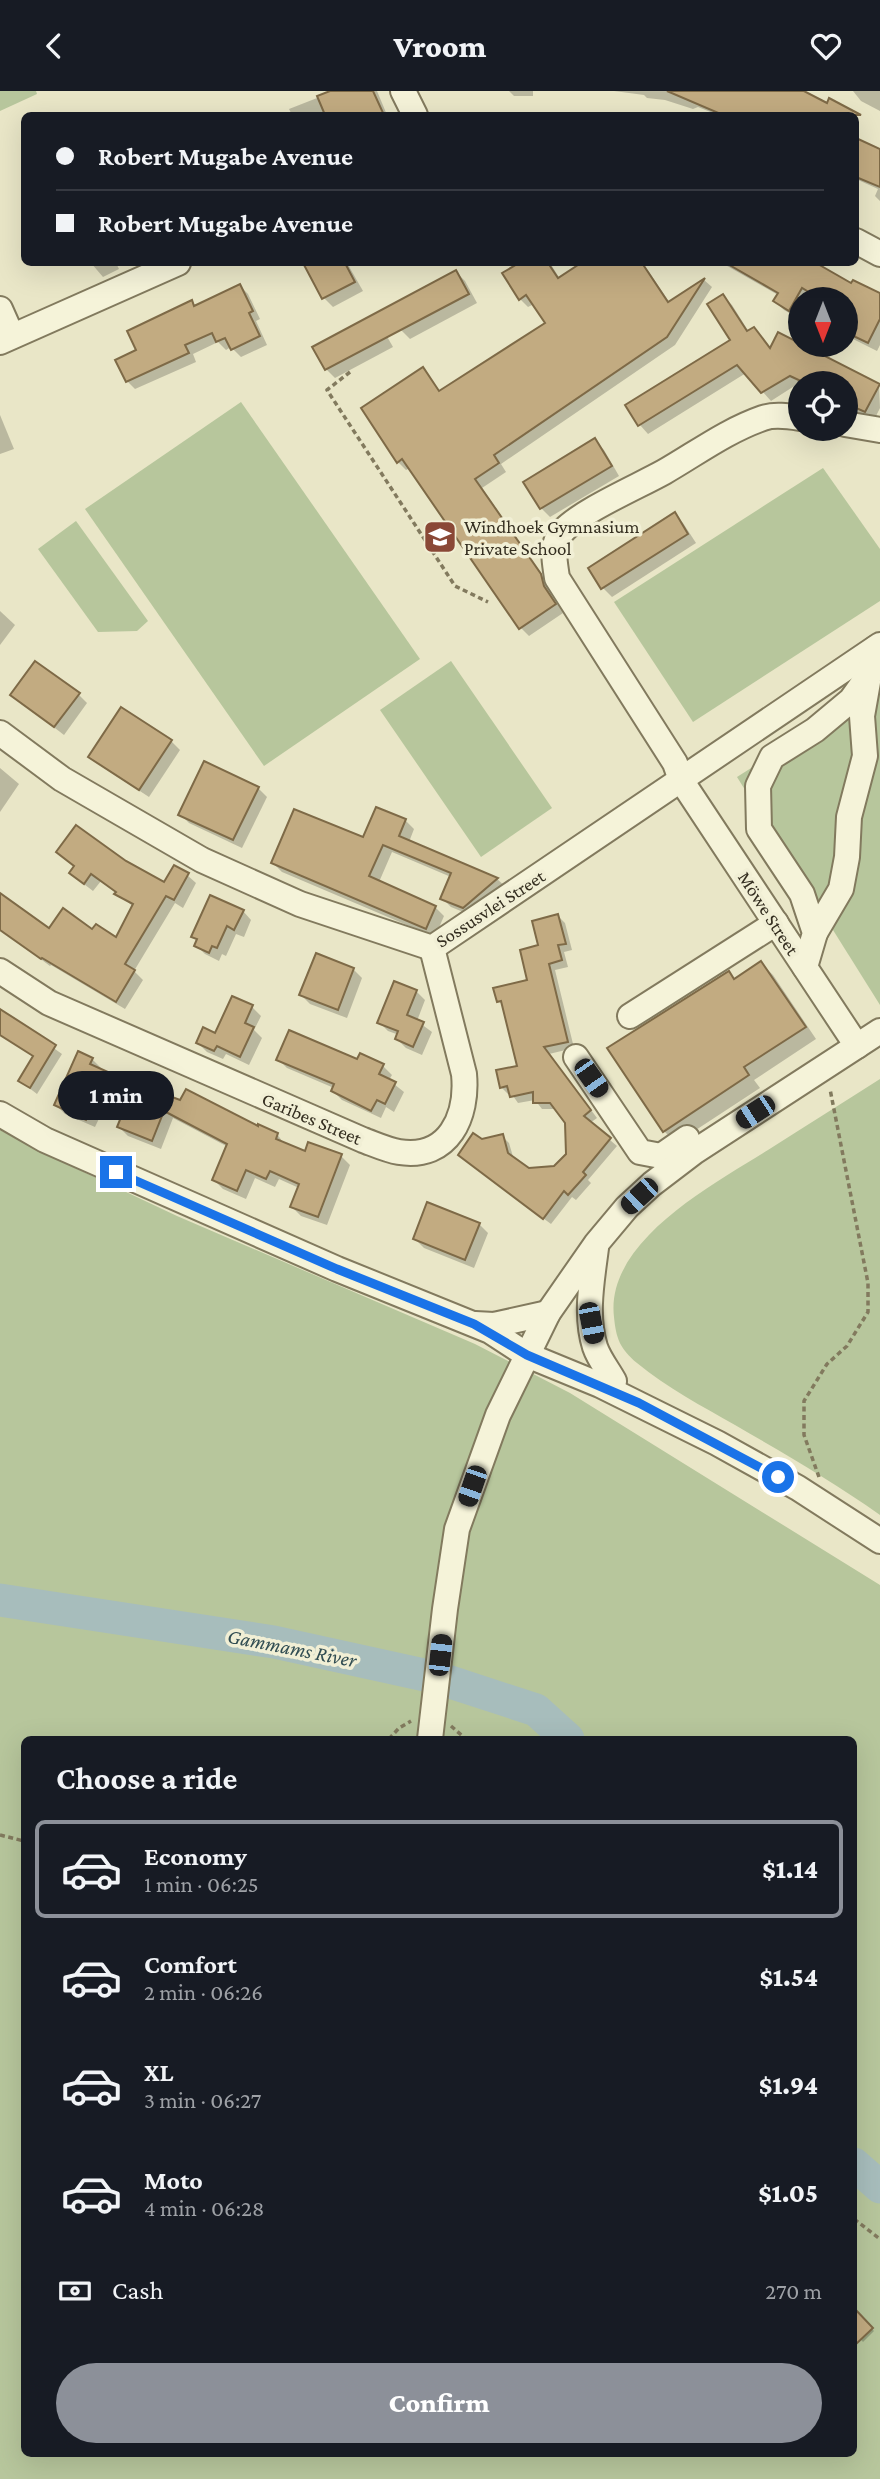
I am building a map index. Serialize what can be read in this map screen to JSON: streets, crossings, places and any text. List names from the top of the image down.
{
  "streets": {
    "street": ["Sossusvlei Street", "Möwe Street", "Garibes Street"]
  },
  "crossings": [
    ["Sossusvlei Street", "Möwe Street"],
    ["Sossusvlei Street", "Garibes Street"]
  ],
  "water": ["Gammams River"],
  "places": {
    "school or university": ["Windhoek Gymnasium Private School"]
  },
  "north": "bottom",
  "page": {
    "header": "Vroom",
    "banner": ["Robert Mugabe Avenue", "Robert Mugabe Avenue"],
    "bubble": "1 min",
    "heading": "Choose a ride",
    "list": [
      {
        "name": "Economy",
        "note": "1 min · 06:25",
        "value": "$1.14"
      },
      {
        "name": "Comfort",
        "note": "2 min · 06:26",
        "value": "$1.54"
      },
      {
        "name": "XL",
        "note": "3 min · 06:27",
        "value": "$1.94"
      },
      {
        "name": "Moto",
        "note": "4 min · 06:28",
        "value": "$1.05"
      }
    ],
    "pay": ["Cash", "270 m"],
    "buttons": "Confirm"
  }
}
